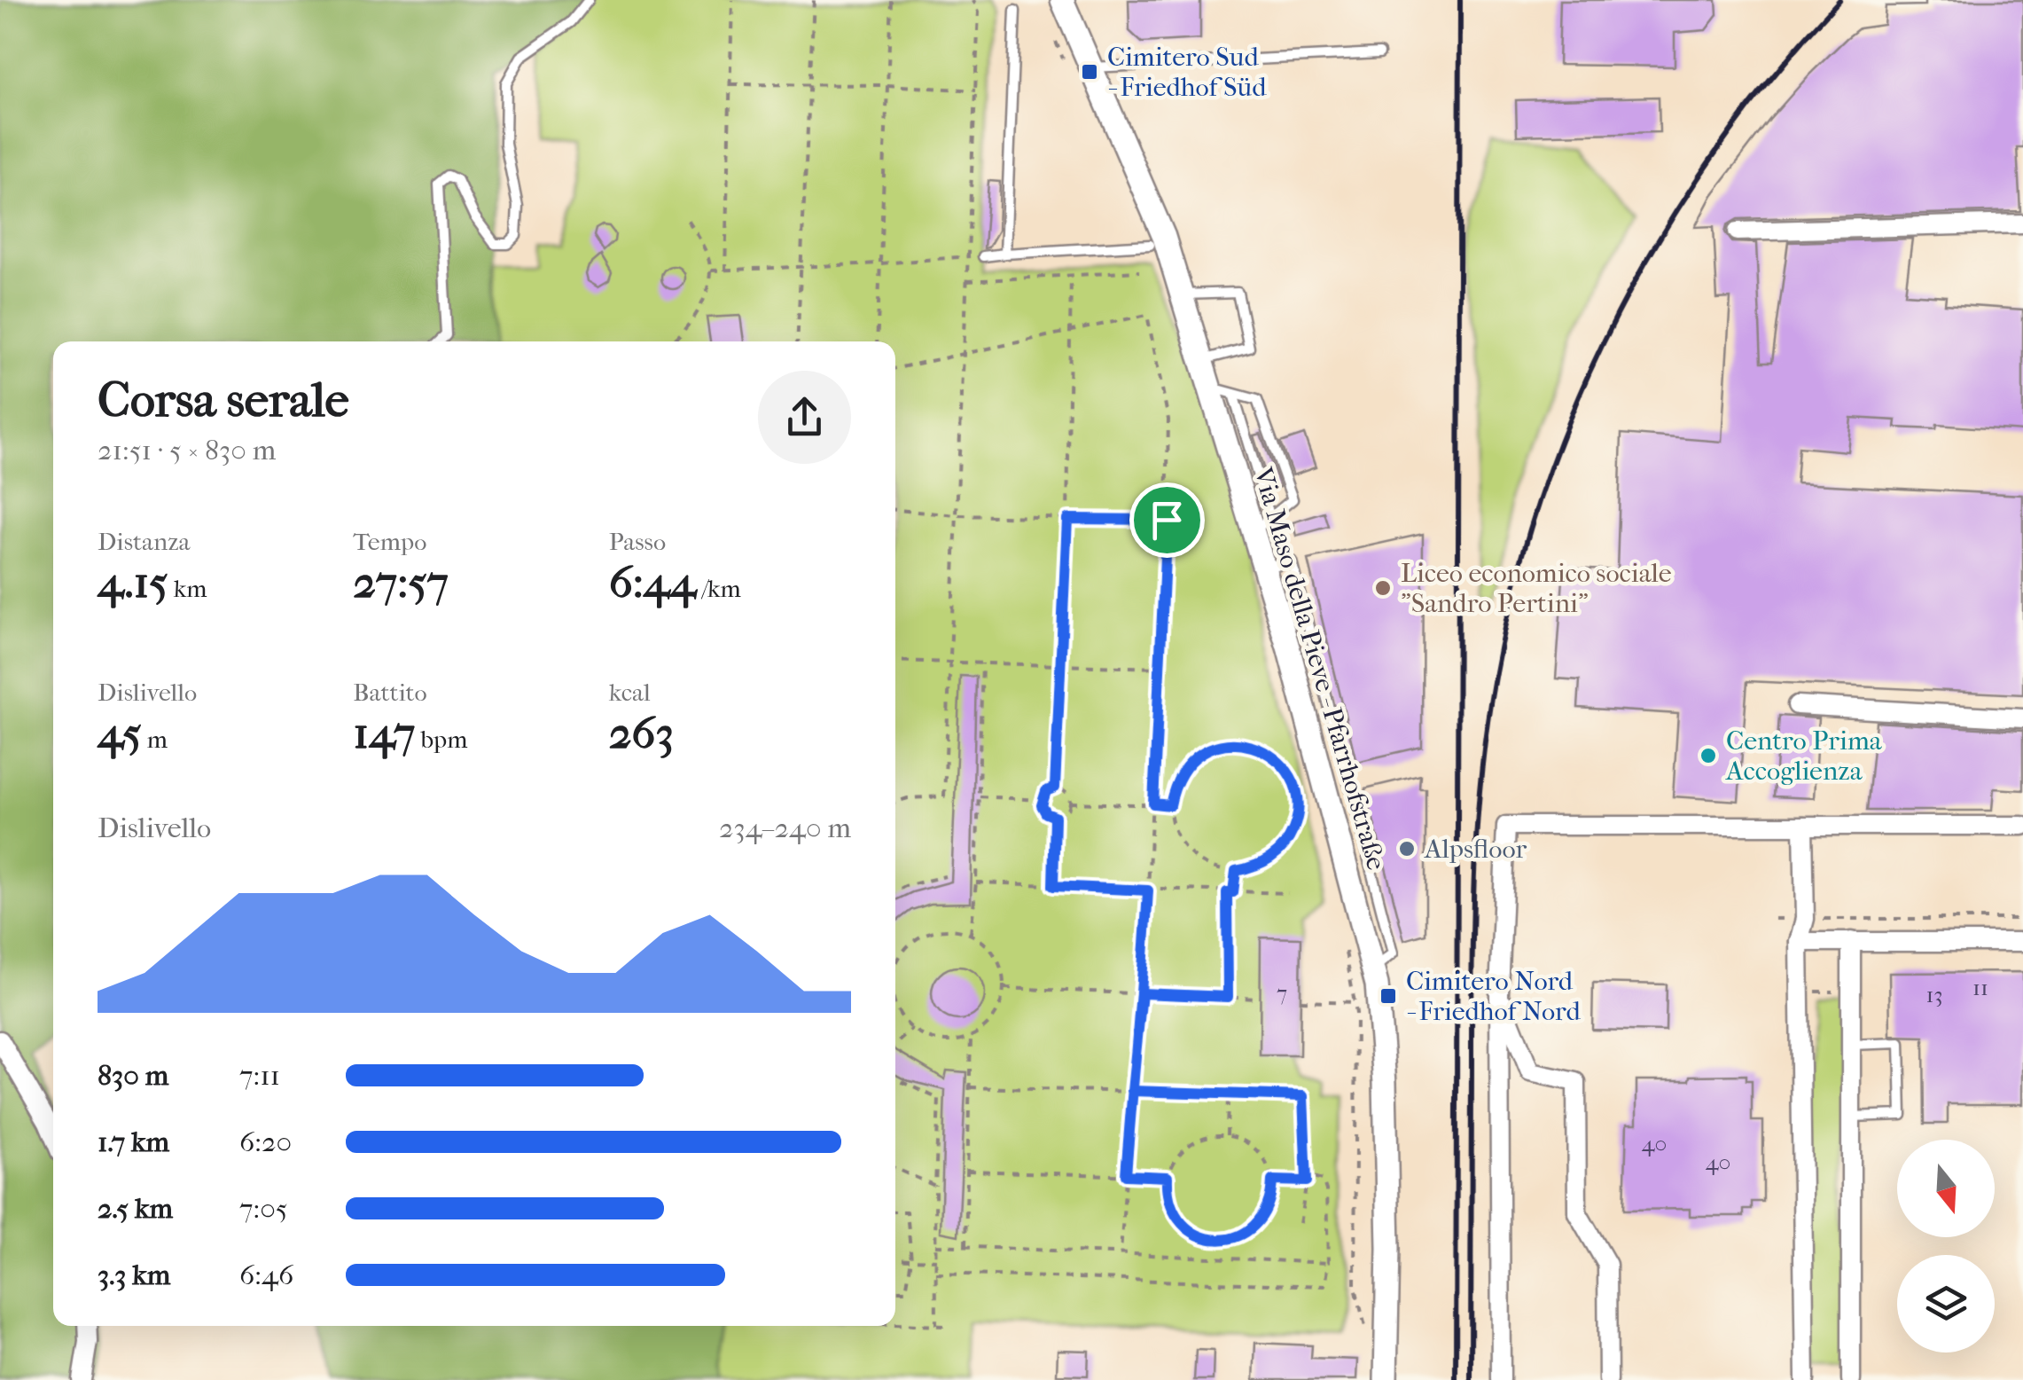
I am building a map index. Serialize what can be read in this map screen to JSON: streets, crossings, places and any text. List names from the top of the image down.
{
  "streets": {
    "street": ["Via Maso della Pieve - Pfarrhofstraße"]
  },
  "places": {
    "transit": ["Cimitero Sud - Friedhof Süd", "Cimitero Nord - Friedhof Nord"],
    "other": ["Liceo economico sociale \"Sandro Pertini\"", "Centro Prima Accoglienza", "Alpsfloor"]
  },
  "house_numbers": [
    "11",
    "7",
    "13",
    "40",
    "40"
  ],
  "north": "bottom",
  "page": {
    "heading": ["Corsa serale", "21:51 · 5 × 830 m"],
    "stats": [
      ["Distanza", "4.15 km"],
      ["Tempo", "27:57"],
      ["Passo", "6:44 /km"],
      ["Dislivello", "45 m"],
      ["Battito", "147 bpm"],
      ["kcal", "263"]
    ],
    "chart": ["Dislivello", "234–240 m"],
    "list": [
      {
        "name": "830 m",
        "note": "7:11"
      },
      {
        "name": "1.7 km",
        "note": "6:20"
      },
      {
        "name": "2.5 km",
        "note": "7:05"
      },
      {
        "name": "3.3 km",
        "note": "6:46"
      }
    ]
  }
}
